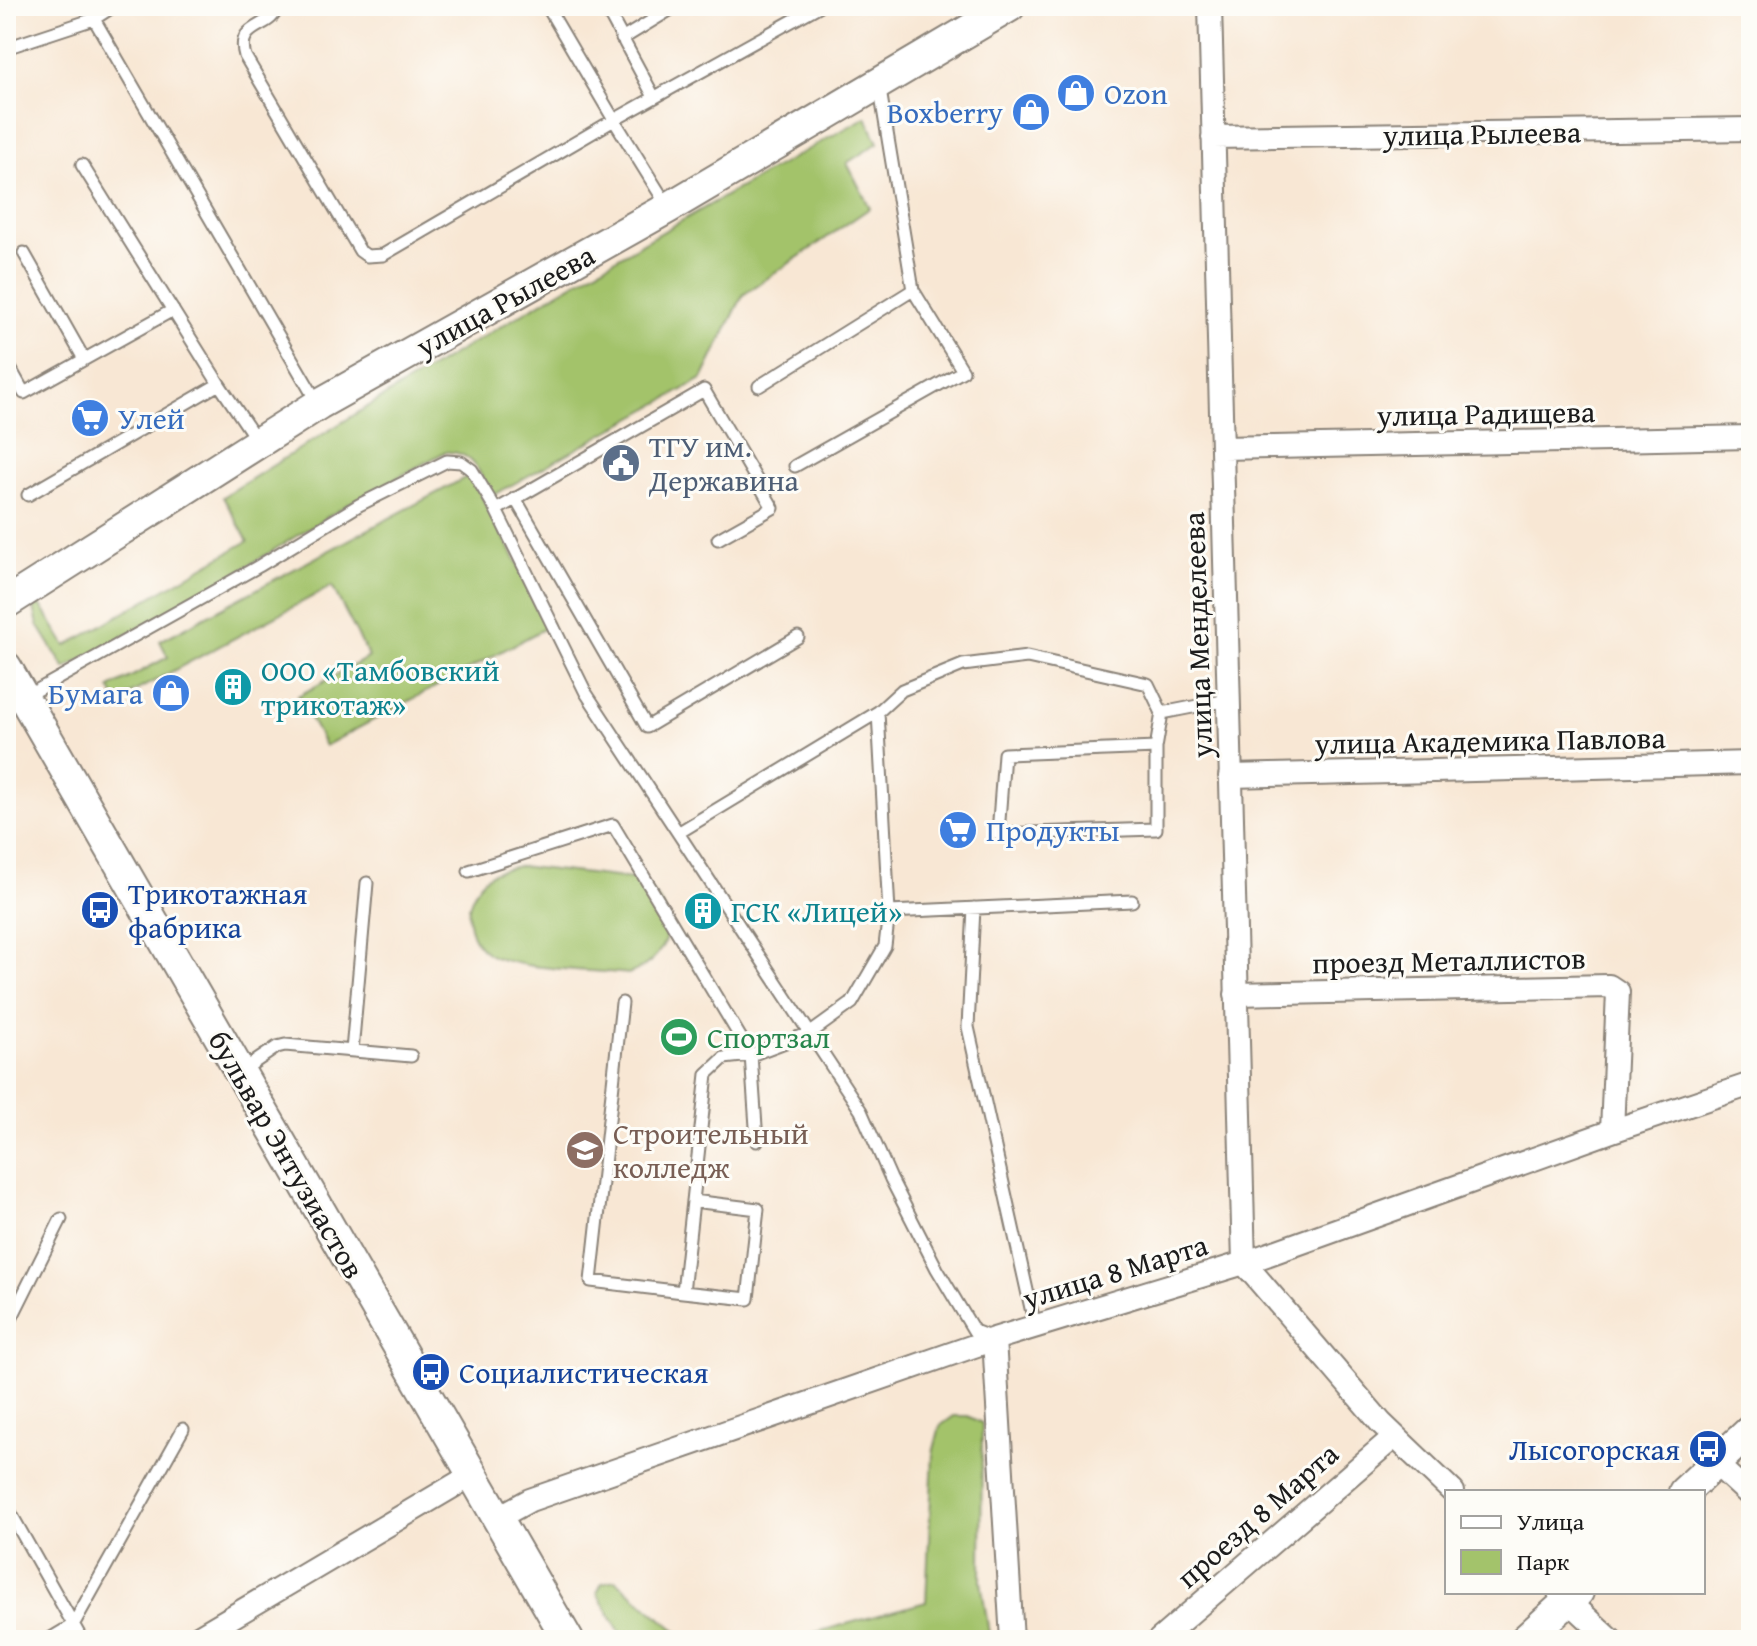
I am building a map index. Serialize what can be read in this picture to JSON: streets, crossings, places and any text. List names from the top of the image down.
{
  "streets": {
    "main road": ["улица Рылеева", "бульвар Энтузиастов"],
    "street": [
      "улица Радищева",
      "улица Менделеева",
      "улица Академика Павлова",
      "проезд Металлистов",
      "улица 8 Марта",
      "проезд 8 Марта"
    ]
  },
  "crossings": [
    ["улица Рылеева", "улица Менделеева"],
    ["улица Радищева", "улица Менделеева"],
    ["улица Менделеева", "улица Академика Павлова"],
    ["улица Менделеева", "проезд Металлистов"],
    ["улица Менделеева", "улица 8 Марта"],
    ["проезд Металлистов", "улица 8 Марта"],
    ["бульвар Энтузиастов", "улица 8 Марта"]
  ],
  "places": {
    "shop": ["Ozon", "Boxberry", "Бумага"],
    "supermarket": ["Улей", "Продукты"],
    "public building": ["ТГУ им. Державина"],
    "building": ["ООО «Тамбовский трикотаж»", "ГСК «Лицей»"],
    "bus stop": ["Трикотажная фабрика", "Социалистическая", "Лысогорская"],
    "sports": ["Спортзал"],
    "school or university": ["Строительный колледж"]
  },
  "legend": ["Улица", "Парк"]
}
